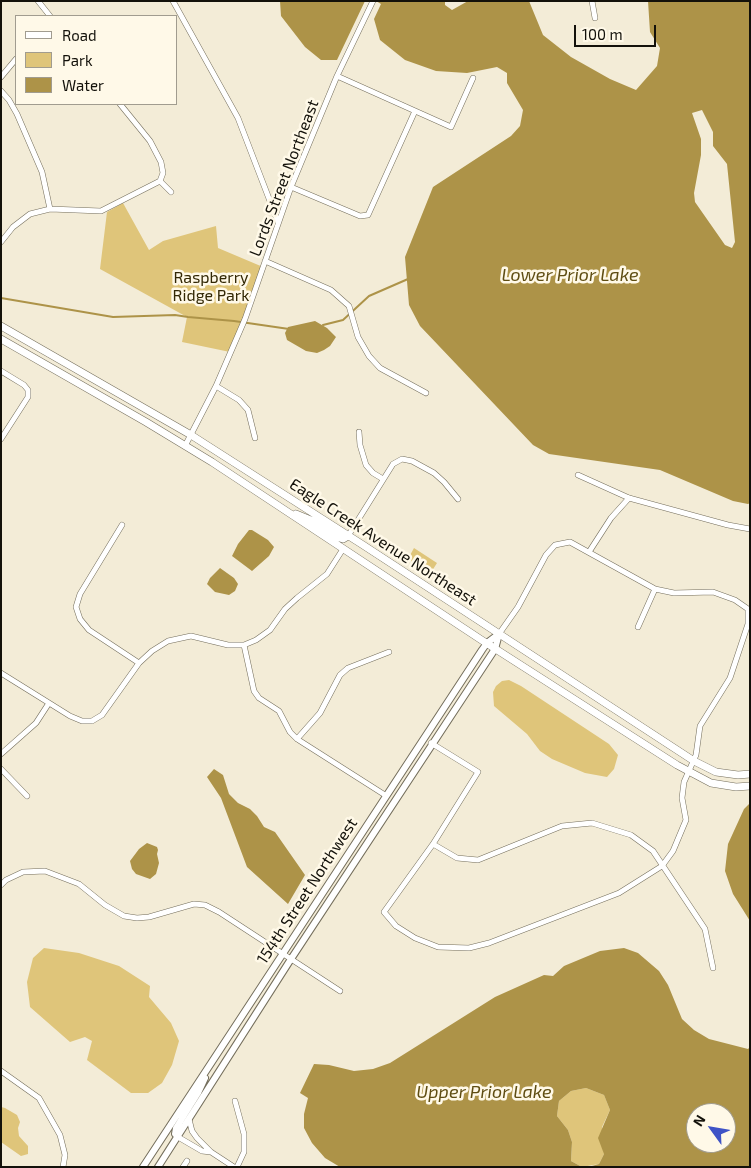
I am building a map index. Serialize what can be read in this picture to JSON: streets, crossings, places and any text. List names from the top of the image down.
{
  "streets": {
    "main road": ["Eagle Creek Avenue Northeast"],
    "street": ["Lords Street Northeast", "154th Street Northwest"]
  },
  "crossings": [
    ["Lords Street Northeast", "Eagle Creek Avenue Northeast"],
    ["Eagle Creek Avenue Northeast", "154th Street Northwest"]
  ],
  "water": ["Lower Prior Lake", "Upper Prior Lake"],
  "parks": ["Raspberry Ridge Park"],
  "legend": ["Road", "Park", "Water"],
  "scale_bar": "100 m",
  "north": "top left"
}
